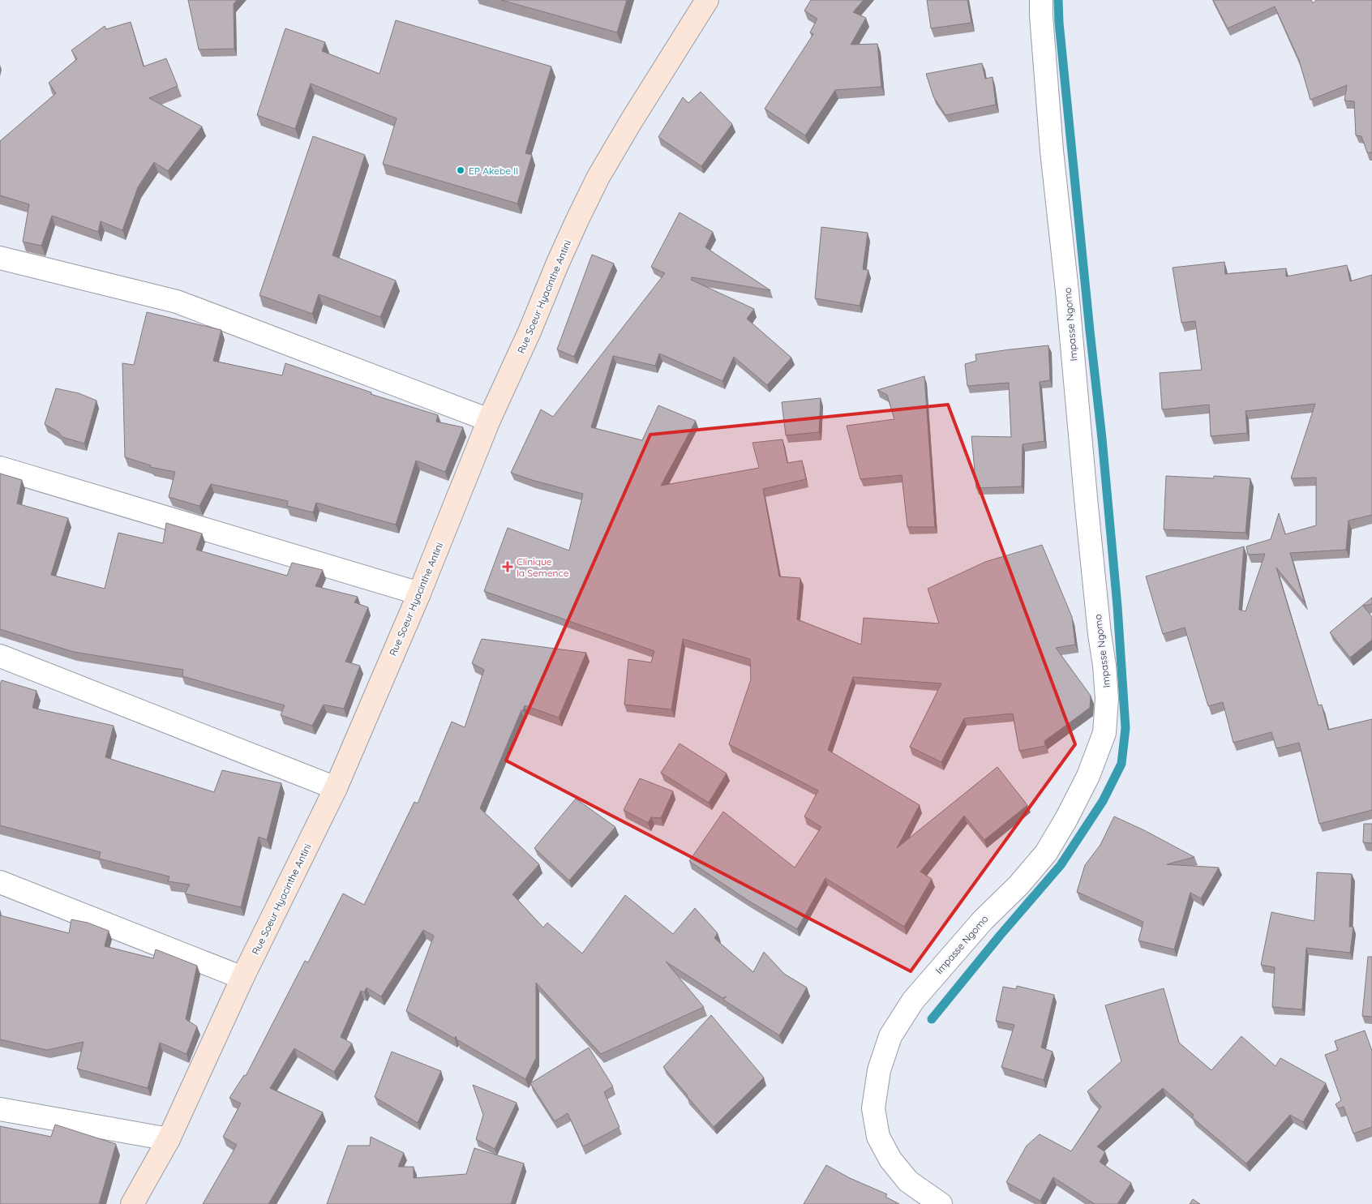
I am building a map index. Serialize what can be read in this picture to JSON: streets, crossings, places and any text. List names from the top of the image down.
{
  "streets": {
    "main road": ["Rue Soeur Hyacinthe Antini"],
    "street": ["Impasse Ngomo"]
  },
  "places": {
    "other": ["EP Akebe II"],
    "health": ["Clinique la Semence"]
  }
}
